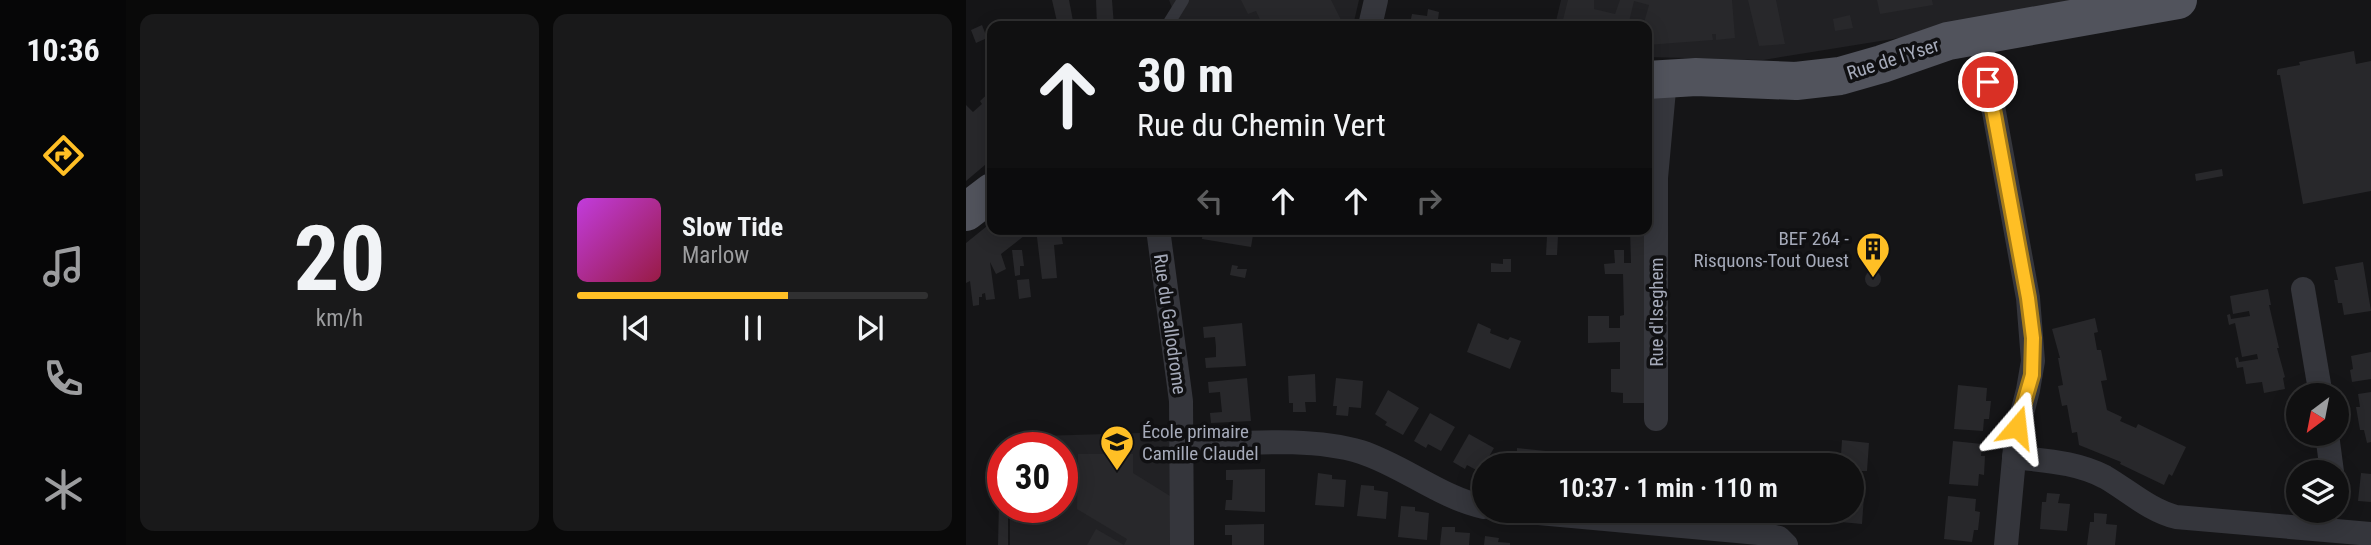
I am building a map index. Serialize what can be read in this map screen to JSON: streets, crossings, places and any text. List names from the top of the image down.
{
  "streets": {
    "main road": ["Rue de l'Yser"],
    "street": ["Rue d'Iseghem", "Rue du Gallodrome"]
  },
  "crossings": [
    ["Rue de l'Yser", "Rue d'Iseghem"]
  ],
  "places": {
    "building": ["BEF 264 - Risquons-Tout Ouest"],
    "school or university": ["École primaire Camille Claudel"]
  },
  "north": "bottom left",
  "page": {
    "tabs": "10:36",
    "tile": ["20", "km/h"],
    "turn": ["30 m", "Rue du Chemin Vert"],
    "song": ["Slow Tide", "Marlow"],
    "limit": "30",
    "trip": "10:37 · 1 min · 110 m"
  }
}
